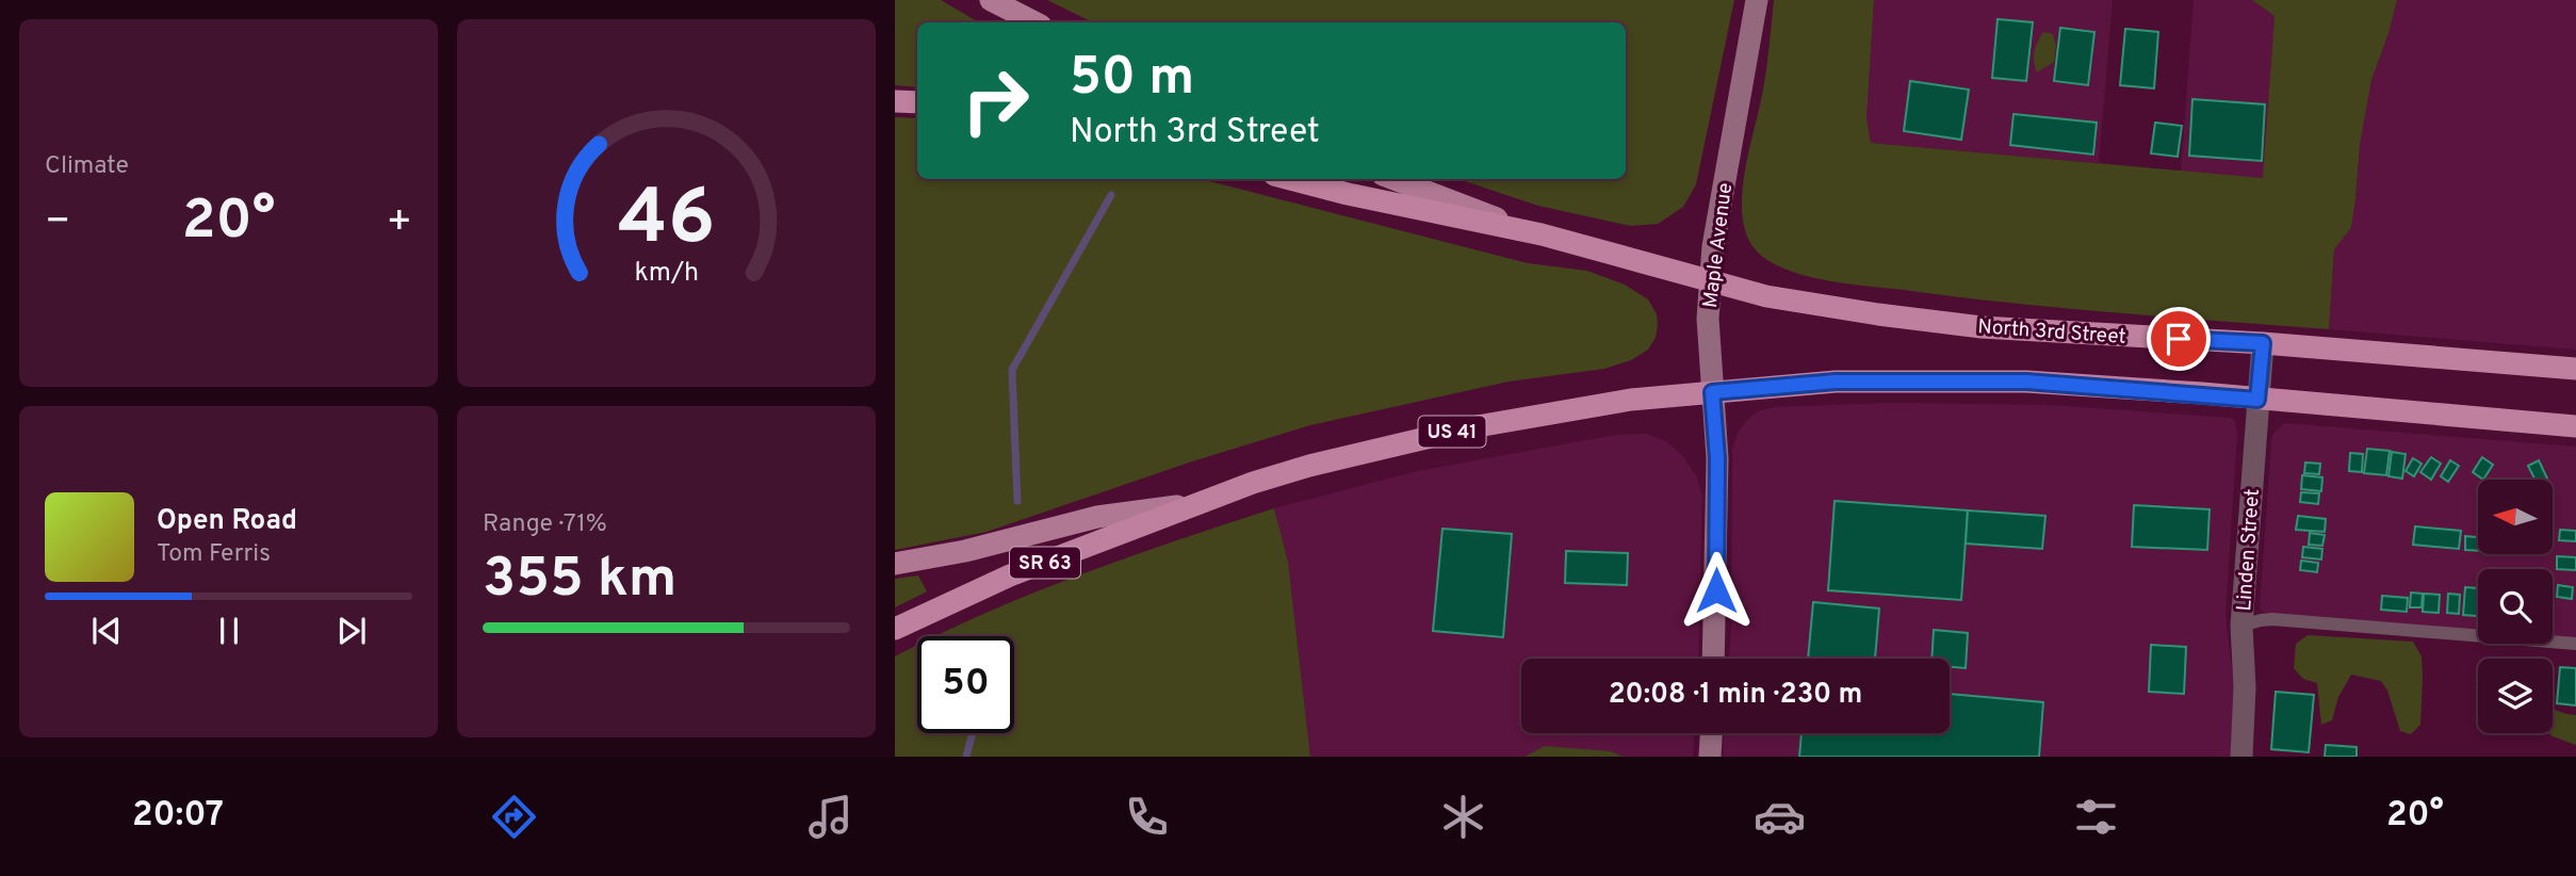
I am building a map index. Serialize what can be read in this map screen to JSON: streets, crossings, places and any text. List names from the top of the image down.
{
  "streets": {
    "highway": ["North 3rd Street", "US 41", "SR 63"],
    "main road": ["Maple Avenue"],
    "street": ["Linden Street"]
  },
  "crossings": [
    ["Maple Avenue", "North 3rd Street"],
    ["Maple Avenue", "US 41"],
    ["North 3rd Street", "Linden Street"],
    ["US 41", "Linden Street"],
    ["US 41", "SR 63"]
  ],
  "north": "left",
  "page": {
    "tile": [
      "Climate",
      ["Range · 71%", "355 km"]
    ],
    "turn": ["50 m", "North 3rd Street"],
    "heat": ["−", "20°", "+"],
    "song": ["Open Road", "Tom Ferris"],
    "limit": "50",
    "trip": "20:08 · 1 min · 230 m",
    "tabs": ["20:07", "20°"],
    "gauge": ["46", "km/h"]
  }
}
